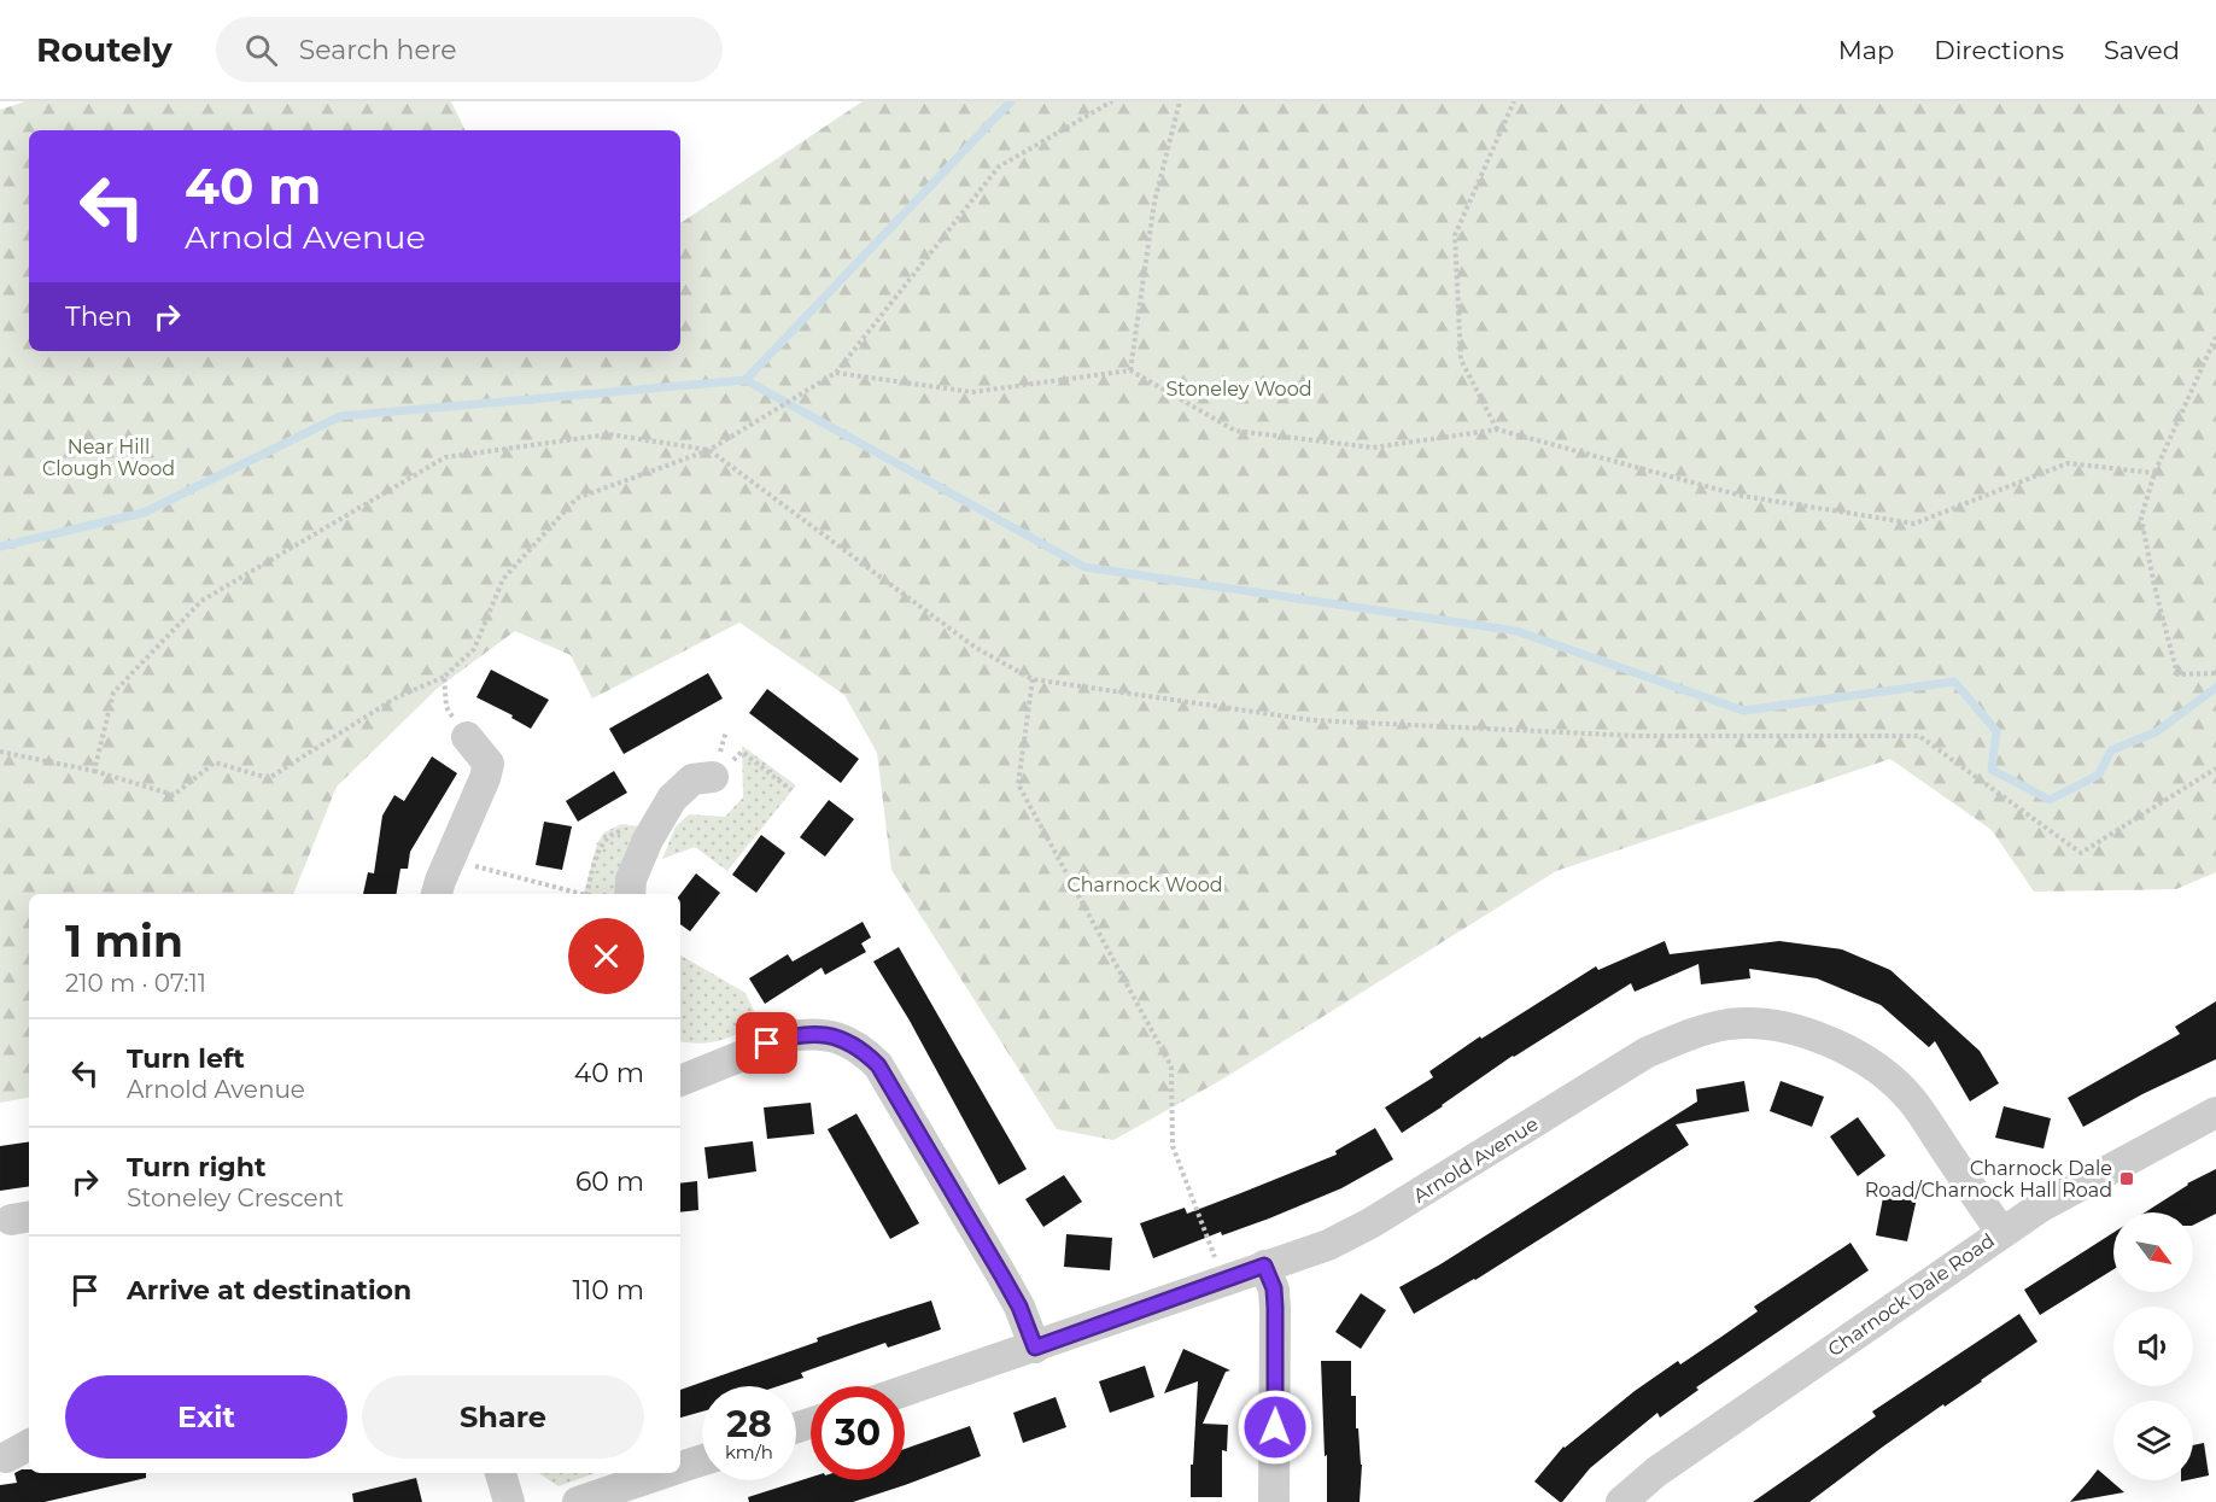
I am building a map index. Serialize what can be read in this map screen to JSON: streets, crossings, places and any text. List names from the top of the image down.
{
  "streets": {
    "street": ["Arnold Avenue", "Charnock Dale Road"]
  },
  "crossings": [
    ["Arnold Avenue", "Charnock Dale Road"]
  ],
  "parks": ["Stoneley Wood", "Near Hill Clough Wood", "Charnock Wood"],
  "places": {
    "transit": ["Charnock Dale Road/Charnock Hall Road"]
  },
  "north": "bottom right",
  "page": {
    "header": "Routely",
    "search": "Search here",
    "nav": ["Map", "Directions", "Saved"],
    "turn": ["40 m", "Arnold Avenue"],
    "then": "Then",
    "heading": ["1 min", "210 m · 07:11"],
    "list": [
      {
        "name": "Turn left",
        "note": "Arnold Avenue",
        "value": "40 m"
      },
      {
        "name": "Turn right",
        "note": "Stoneley Crescent",
        "value": "60 m"
      },
      {
        "name": "Arrive at destination",
        "value": "110 m"
      }
    ],
    "buttons": ["Exit", "Share"],
    "speed": "28 km/h",
    "limit": "30"
  }
}
